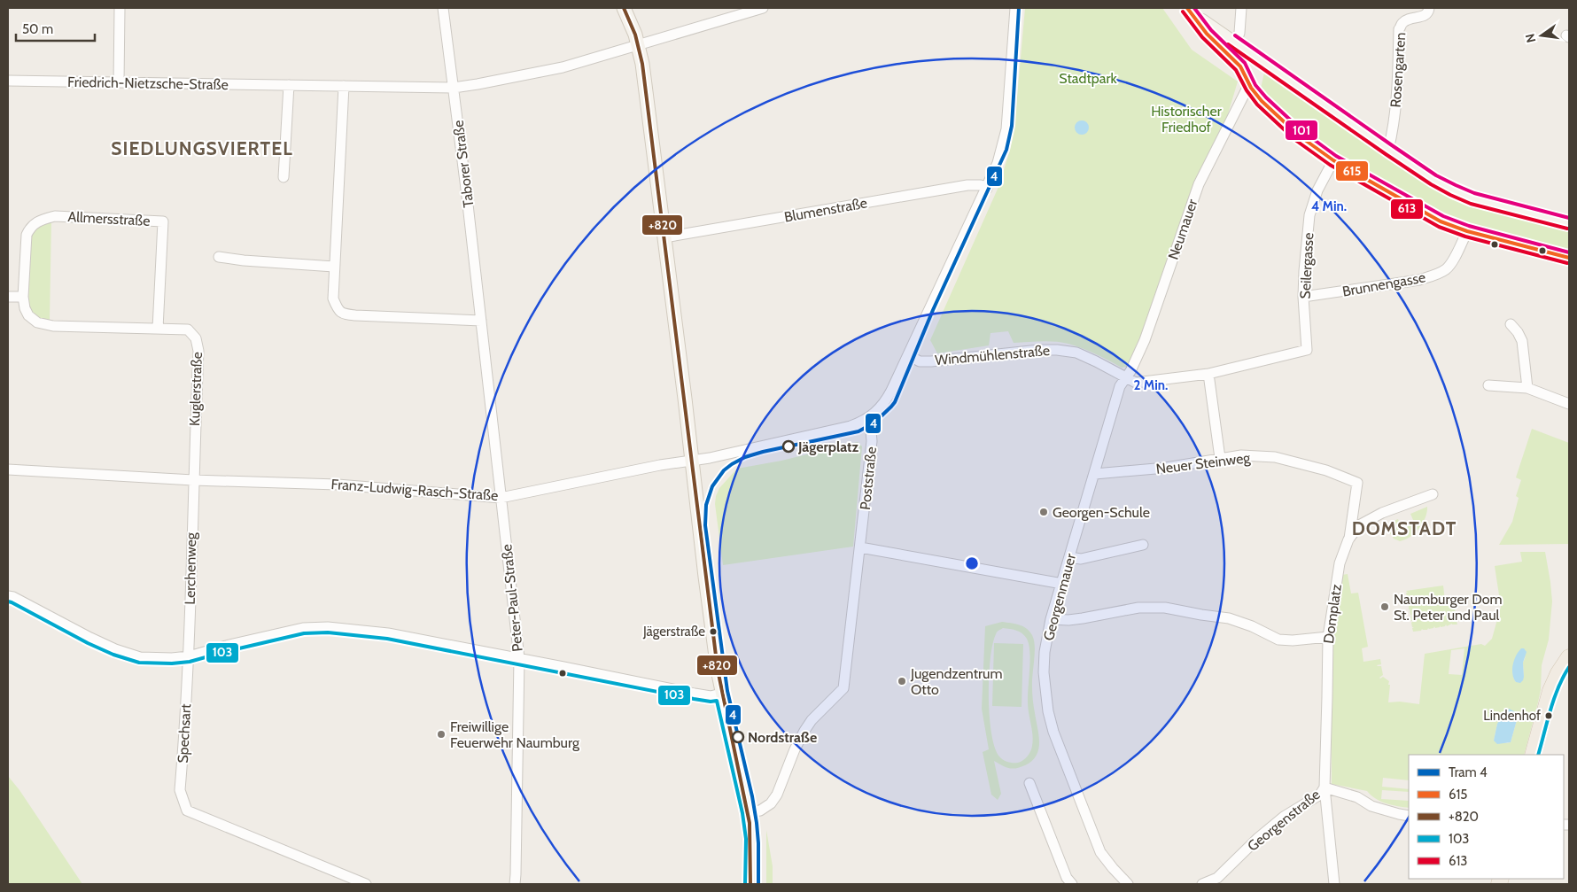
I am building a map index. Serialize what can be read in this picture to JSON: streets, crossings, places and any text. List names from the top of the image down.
{
  "streets": {
    "street": [
      "Rosengarten",
      "Friedrich-Nietzsche-Straße",
      "Taborer Straße",
      "Blumenstraße",
      "Allmersstraße",
      "Neumauer",
      "Seilergasse",
      "Brunnengasse",
      "Windmühlenstraße",
      "Kuglerstraße",
      "Neuer Steinweg",
      "Poststraße",
      "Franz-Ludwig-Rasch-Straße",
      "Lerchenweg",
      "Georgenmauer",
      "Peter-Paul-Straße",
      "Domplatz",
      "Spechsart",
      "Georgenstraße"
    ]
  },
  "crossings": [
    ["Friedrich-Nietzsche-Straße", "Taborer Straße"],
    ["Taborer Straße", "Franz-Ludwig-Rasch-Straße"],
    ["Taborer Straße", "Peter-Paul-Straße"],
    ["Allmersstraße", "Kuglerstraße"],
    ["Neumauer", "Windmühlenstraße"],
    ["Neumauer", "Georgenmauer"],
    ["Seilergasse", "Brunnengasse"],
    ["Seilergasse", "Windmühlenstraße"],
    ["Windmühlenstraße", "Georgenmauer"],
    ["Kuglerstraße", "Franz-Ludwig-Rasch-Straße"],
    ["Kuglerstraße", "Lerchenweg"],
    ["Neuer Steinweg", "Georgenmauer"],
    ["Neuer Steinweg", "Domplatz"],
    ["Poststraße", "Franz-Ludwig-Rasch-Straße"],
    ["Franz-Ludwig-Rasch-Straße", "Lerchenweg"],
    ["Franz-Ludwig-Rasch-Straße", "Peter-Paul-Straße"],
    ["Lerchenweg", "Spechsart"],
    ["Domplatz", "Georgenstraße"]
  ],
  "districts": ["SIEDLUNGSVIERTEL", "DOMSTADT"],
  "parks": ["Stadtpark", "Historischer Friedhof"],
  "places": [
    "Jägerplatz",
    "Georgen-Schule",
    "Naumburger Dom St. Peter und Paul",
    "Jägerstraße",
    "Jugendzentrum Otto",
    "Lindenhof",
    "Freiwillige Feuerwehr Naumburg",
    "Nordstraße"
  ],
  "lines": [
    "tram line 4",
    "transit line 615",
    "transit line +820",
    "transit line 101",
    "transit line 613",
    "transit line 103"
  ],
  "legend": [
    "Tram 4",
    "615",
    "+820",
    "103",
    "613"
  ],
  "scale_bar": "50 m",
  "north": "left",
  "rings": ["4 Min.", "2 Min."]
}
